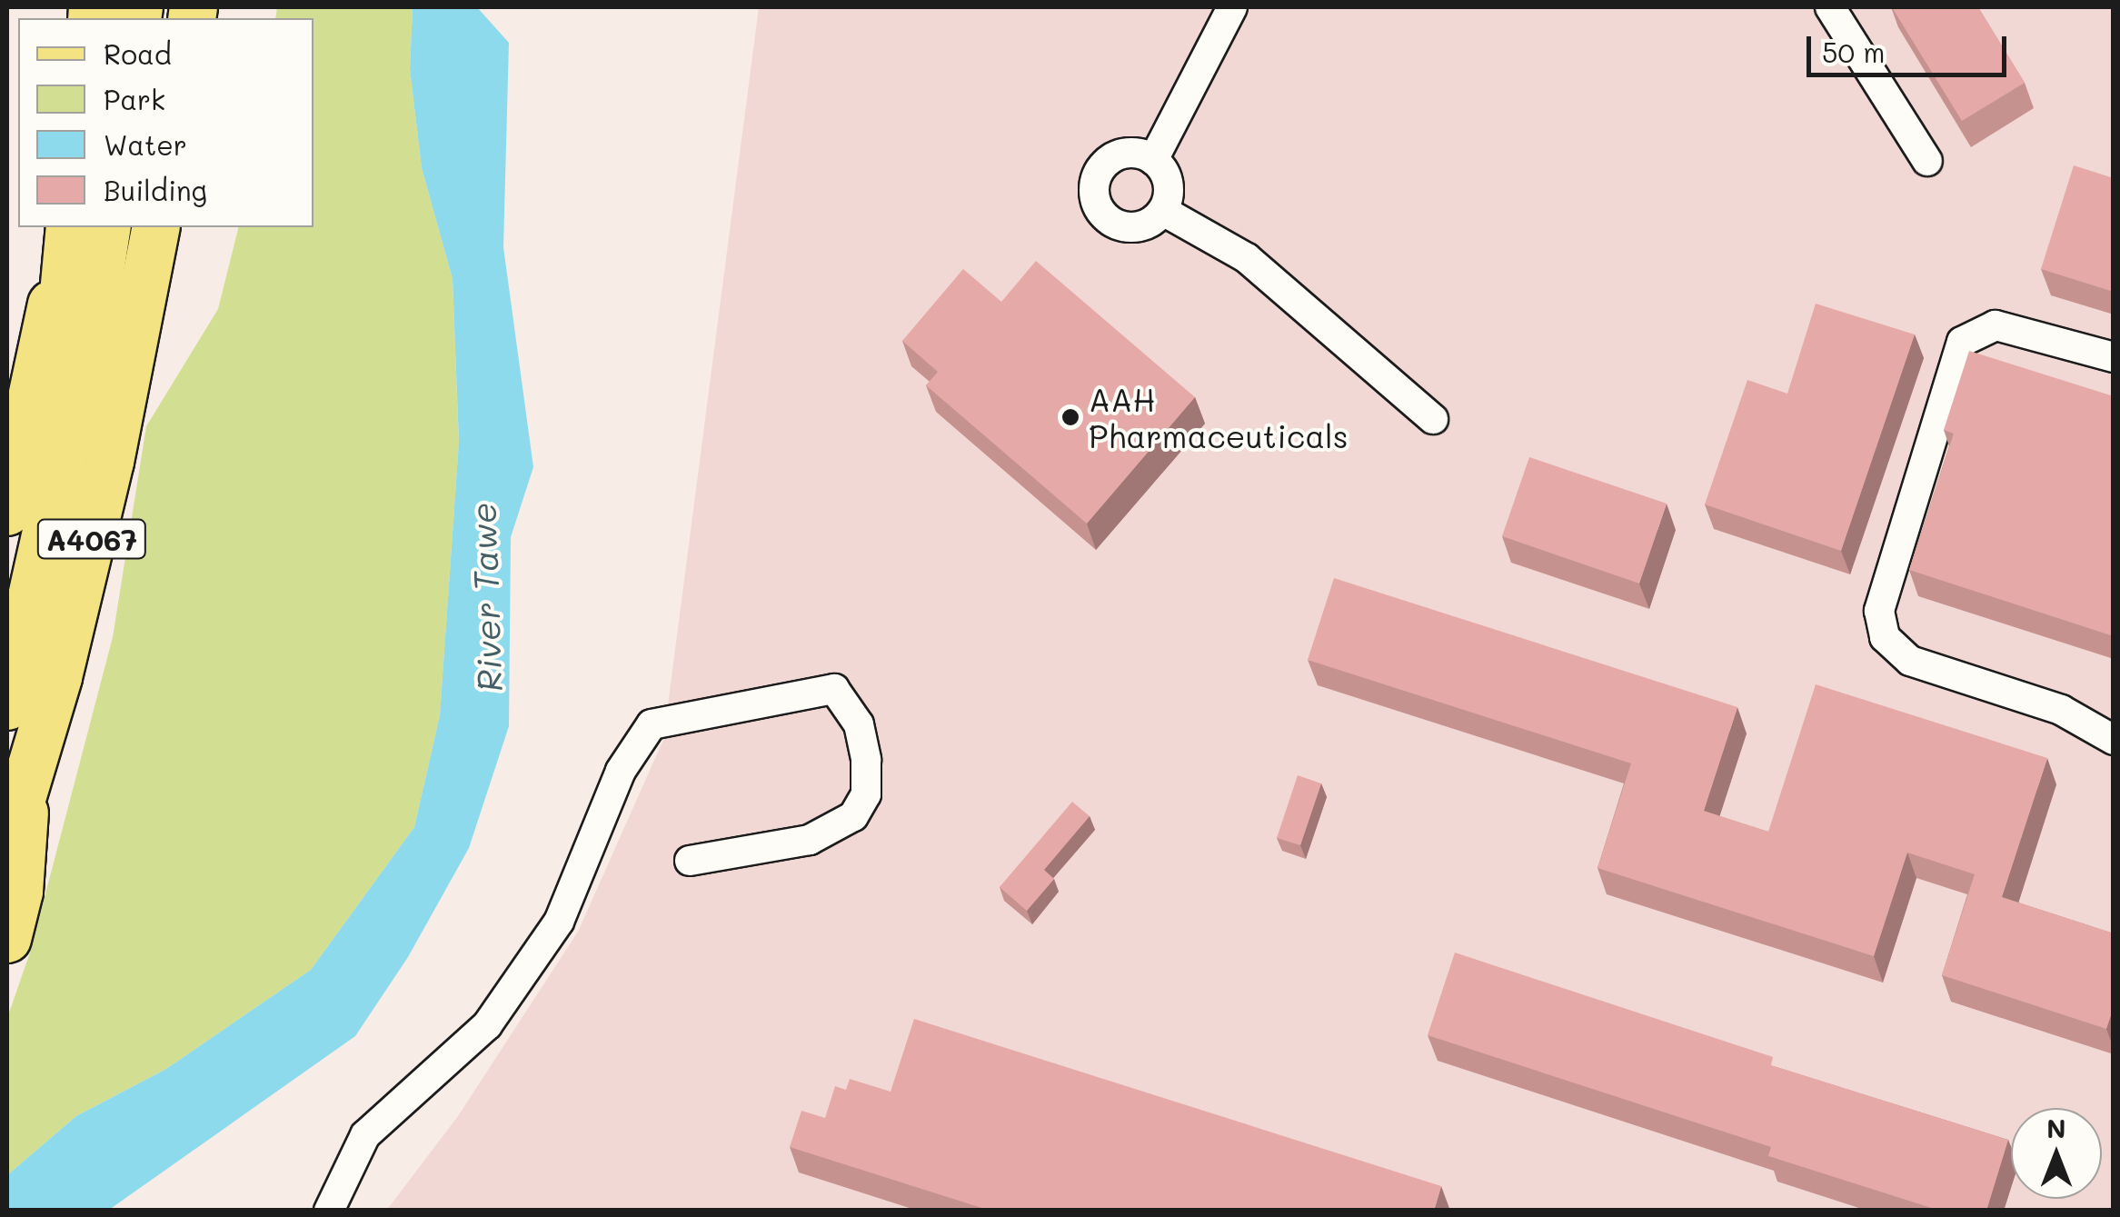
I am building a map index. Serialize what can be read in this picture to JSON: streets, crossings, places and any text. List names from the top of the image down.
{
  "streets": {
    "main road": ["A4067"]
  },
  "water": ["River Tawe"],
  "places": ["AAH Pharmaceuticals"],
  "legend": [
    "Road",
    "Park",
    "Water",
    "Building"
  ],
  "scale_bar": "50 m",
  "north": "top"
}
